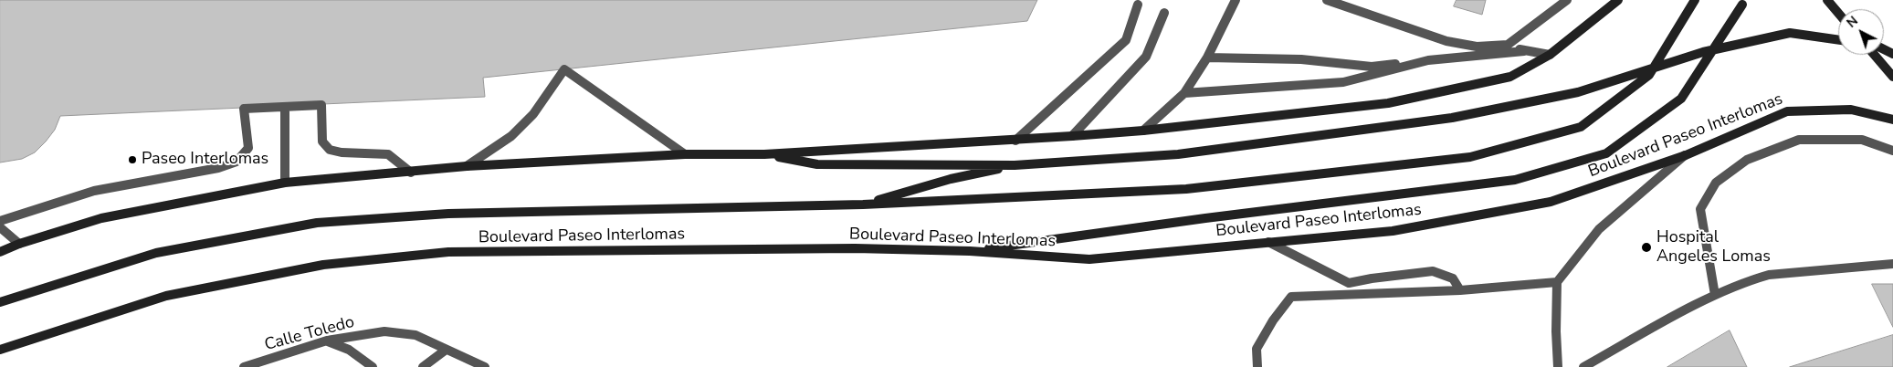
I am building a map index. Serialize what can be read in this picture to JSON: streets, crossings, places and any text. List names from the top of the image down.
{
  "streets": {
    "main road": ["Boulevard Paseo Interlomas"],
    "street": ["Calle Toledo"]
  },
  "places": ["Paseo Interlomas", "Hospital Angeles Lomas"],
  "north": "top left"
}
